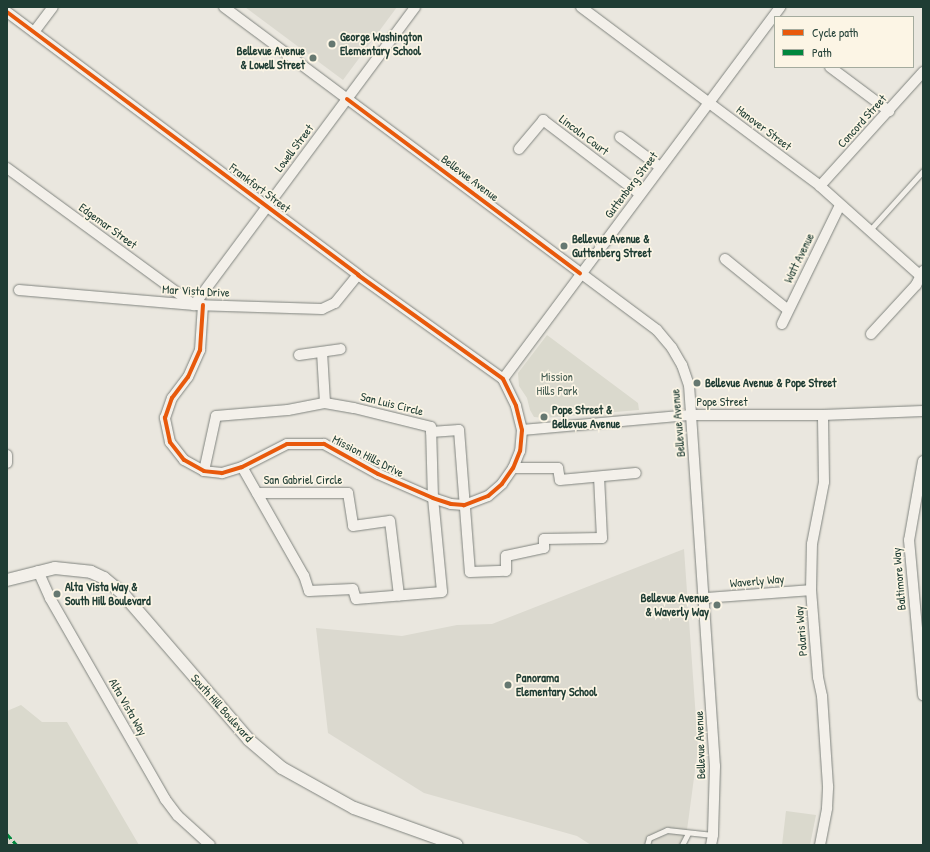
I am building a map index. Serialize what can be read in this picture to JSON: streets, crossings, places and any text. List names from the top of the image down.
{
  "streets": {
    "street": [
      "Concord Street",
      "Hanover Street",
      "Lincoln Court",
      "Lowell Street",
      "Bellevue Avenue",
      "Guttenberg Street",
      "Frankfort Street",
      "Edgemar Street",
      "Watt Avenue",
      "Mar Vista Drive",
      "Pope Street",
      "San Luis Circle",
      "Mission Hills Drive",
      "San Gabriel Circle",
      "Baltimore Way",
      "Waverly Way",
      "Polaris Way",
      "Alta Vista Way",
      "South Hill Boulevard"
    ]
  },
  "crossings": [
    ["Concord Street", "Hanover Street"],
    ["Hanover Street", "Guttenberg Street"],
    ["Hanover Street", "Watt Avenue"],
    ["Lincoln Court", "Guttenberg Street"],
    ["Lowell Street", "Bellevue Avenue"],
    ["Lowell Street", "Frankfort Street"],
    ["Lowell Street", "Edgemar Street"],
    ["Lowell Street", "Mar Vista Drive"],
    ["Lowell Street", "Mission Hills Drive"],
    ["Bellevue Avenue", "Guttenberg Street"],
    ["Bellevue Avenue", "Pope Street"],
    ["Bellevue Avenue", "Waverly Way"],
    ["Guttenberg Street", "Frankfort Street"],
    ["Guttenberg Street", "Mission Hills Drive"],
    ["Frankfort Street", "Mar Vista Drive"],
    ["Frankfort Street", "Mission Hills Drive"],
    ["Edgemar Street", "Mar Vista Drive"],
    ["Edgemar Street", "Mission Hills Drive"],
    ["Mar Vista Drive", "Mission Hills Drive"],
    ["Pope Street", "Mission Hills Drive"],
    ["Pope Street", "Polaris Way"],
    ["San Luis Circle", "Mission Hills Drive"],
    ["San Luis Circle", "San Gabriel Circle"],
    ["Mission Hills Drive", "San Gabriel Circle"],
    ["Waverly Way", "Polaris Way"],
    ["Alta Vista Way", "South Hill Boulevard"]
  ],
  "parks": ["Mission Hills Park"],
  "places": [
    "George Washington Elementary School",
    "Bellevue Avenue & Lowell Street",
    "Bellevue Avenue & Guttenberg Street",
    "Bellevue Avenue & Pope Street",
    "Pope Street & Bellevue Avenue",
    "Alta Vista Way & South Hill Boulevard",
    "Bellevue Avenue & Waverly Way",
    "Panorama Elementary School"
  ],
  "legend": ["Cycle path", "Path"]
}
